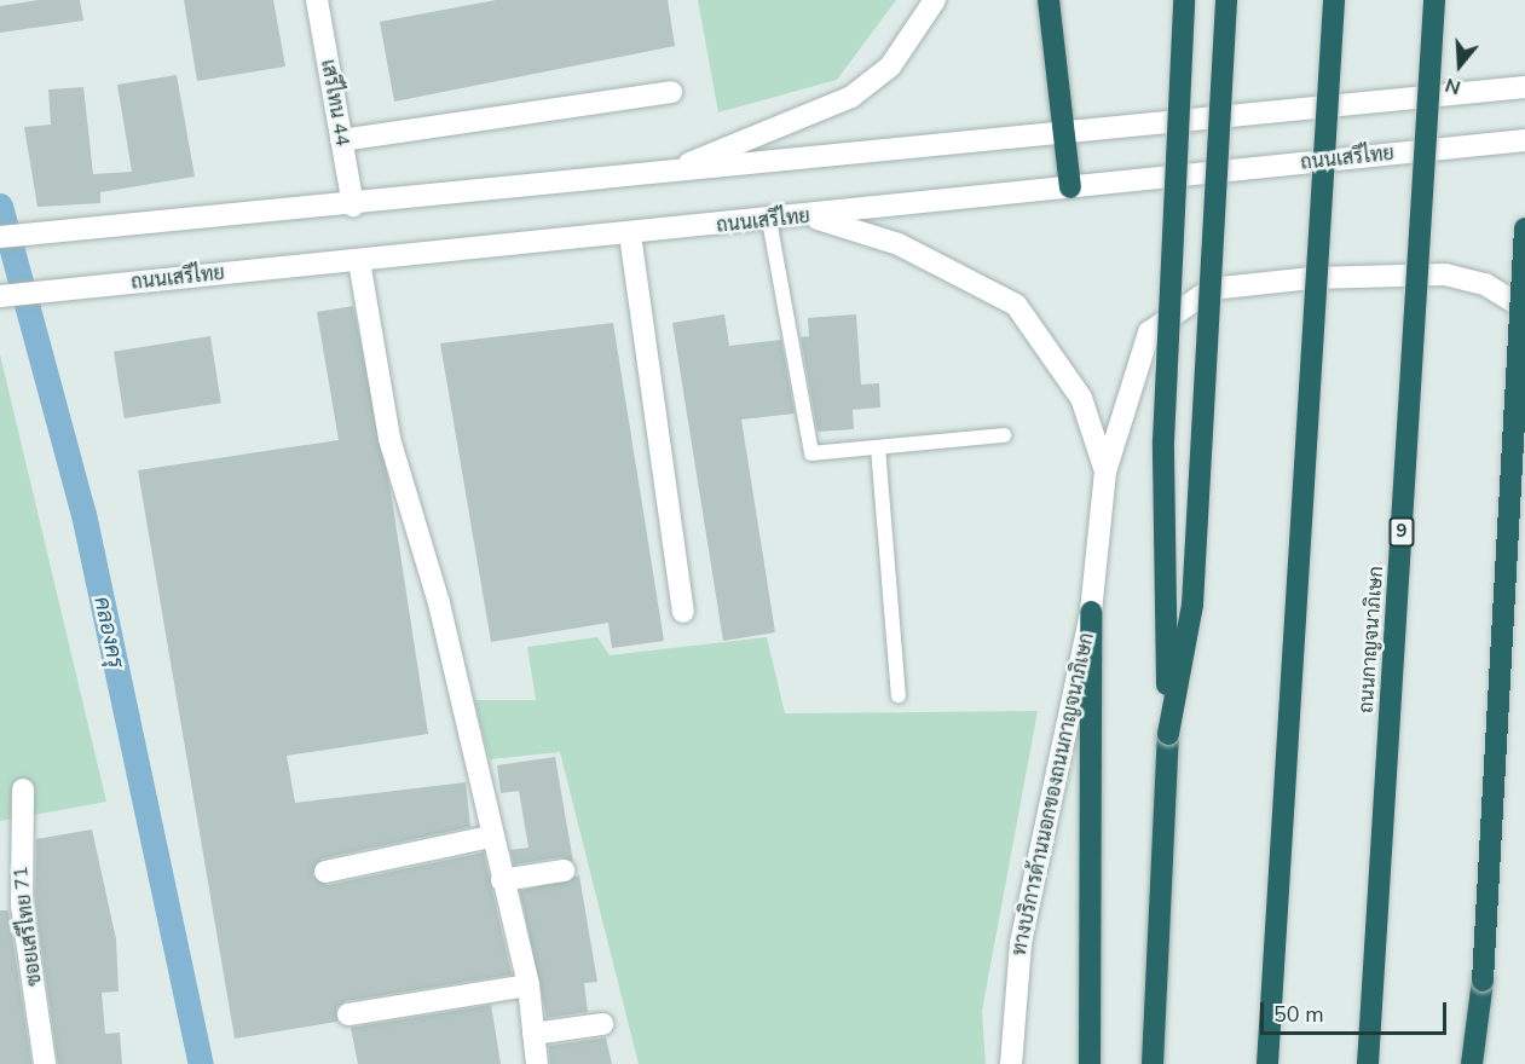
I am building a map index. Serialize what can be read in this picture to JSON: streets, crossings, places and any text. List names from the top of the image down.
{
  "streets": {
    "highway": ["9", "ถนนกาญจนาภิเษก"],
    "main road": [
      "เสรีไทน 44",
      "ถนนเสรีไทย",
      "ทางบริการด้านนอกของถนนกาญจนาภิเษก",
      "ซอยเสรีไทย 71"
    ]
  },
  "water": ["คลองครุ"],
  "scale_bar": "50 m",
  "north": "bottom"
}
